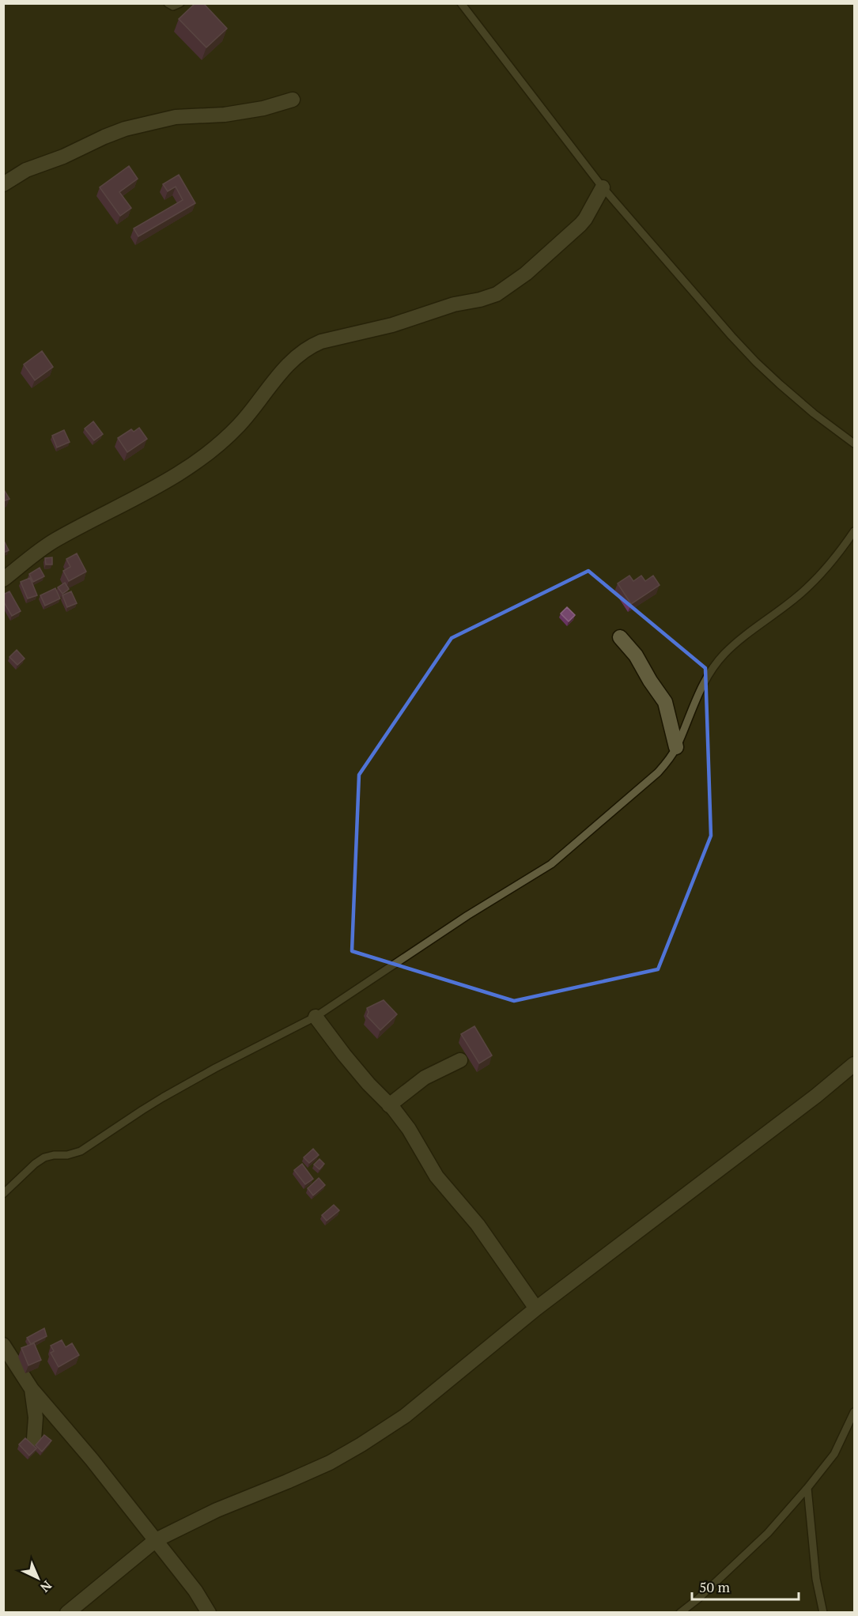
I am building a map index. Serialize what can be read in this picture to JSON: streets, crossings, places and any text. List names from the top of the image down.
{
  "scale_bar": "50 m",
  "north": "bottom right"
}
